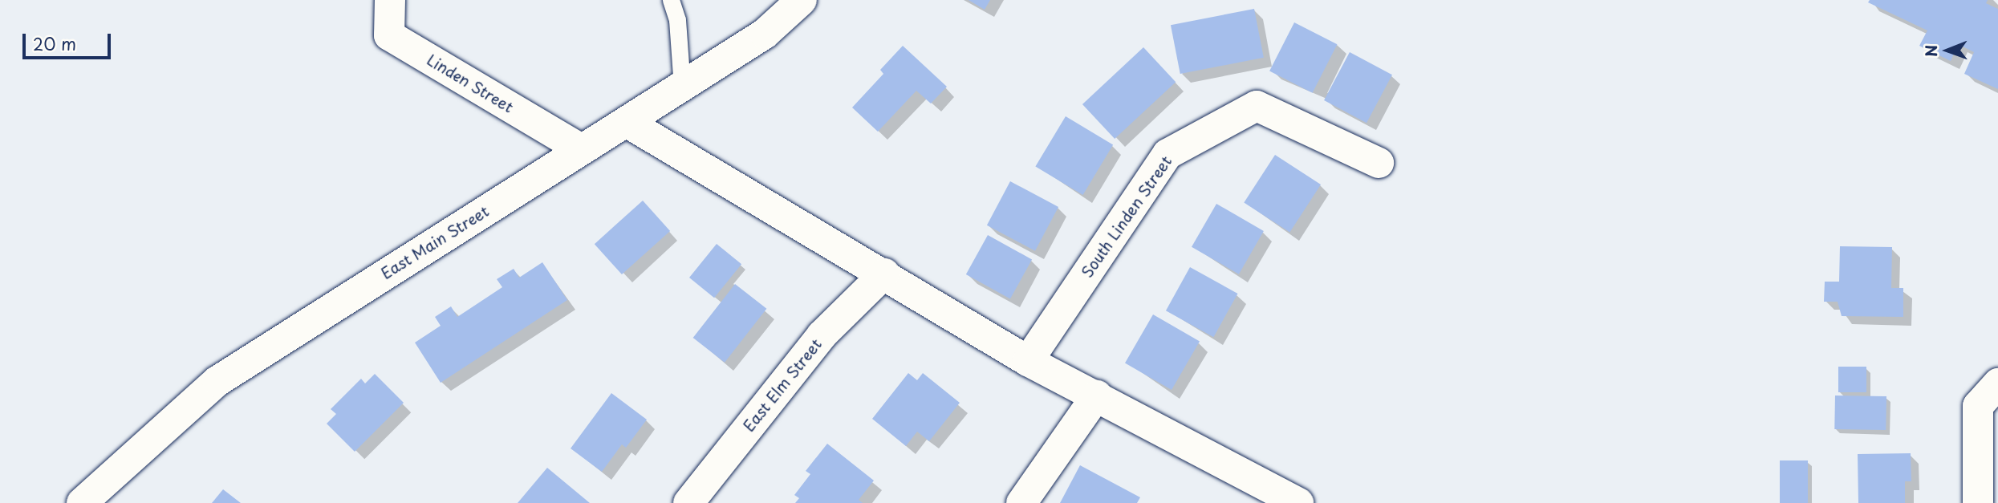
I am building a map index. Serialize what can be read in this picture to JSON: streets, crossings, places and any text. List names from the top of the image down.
{
  "streets": {
    "street": [
      "Linden Street",
      "South Linden Street",
      "East Main Street",
      "East Elm Street"
    ]
  },
  "crossings": [
    ["Linden Street", "East Main Street"]
  ],
  "scale_bar": "20 m",
  "north": "left"
}
